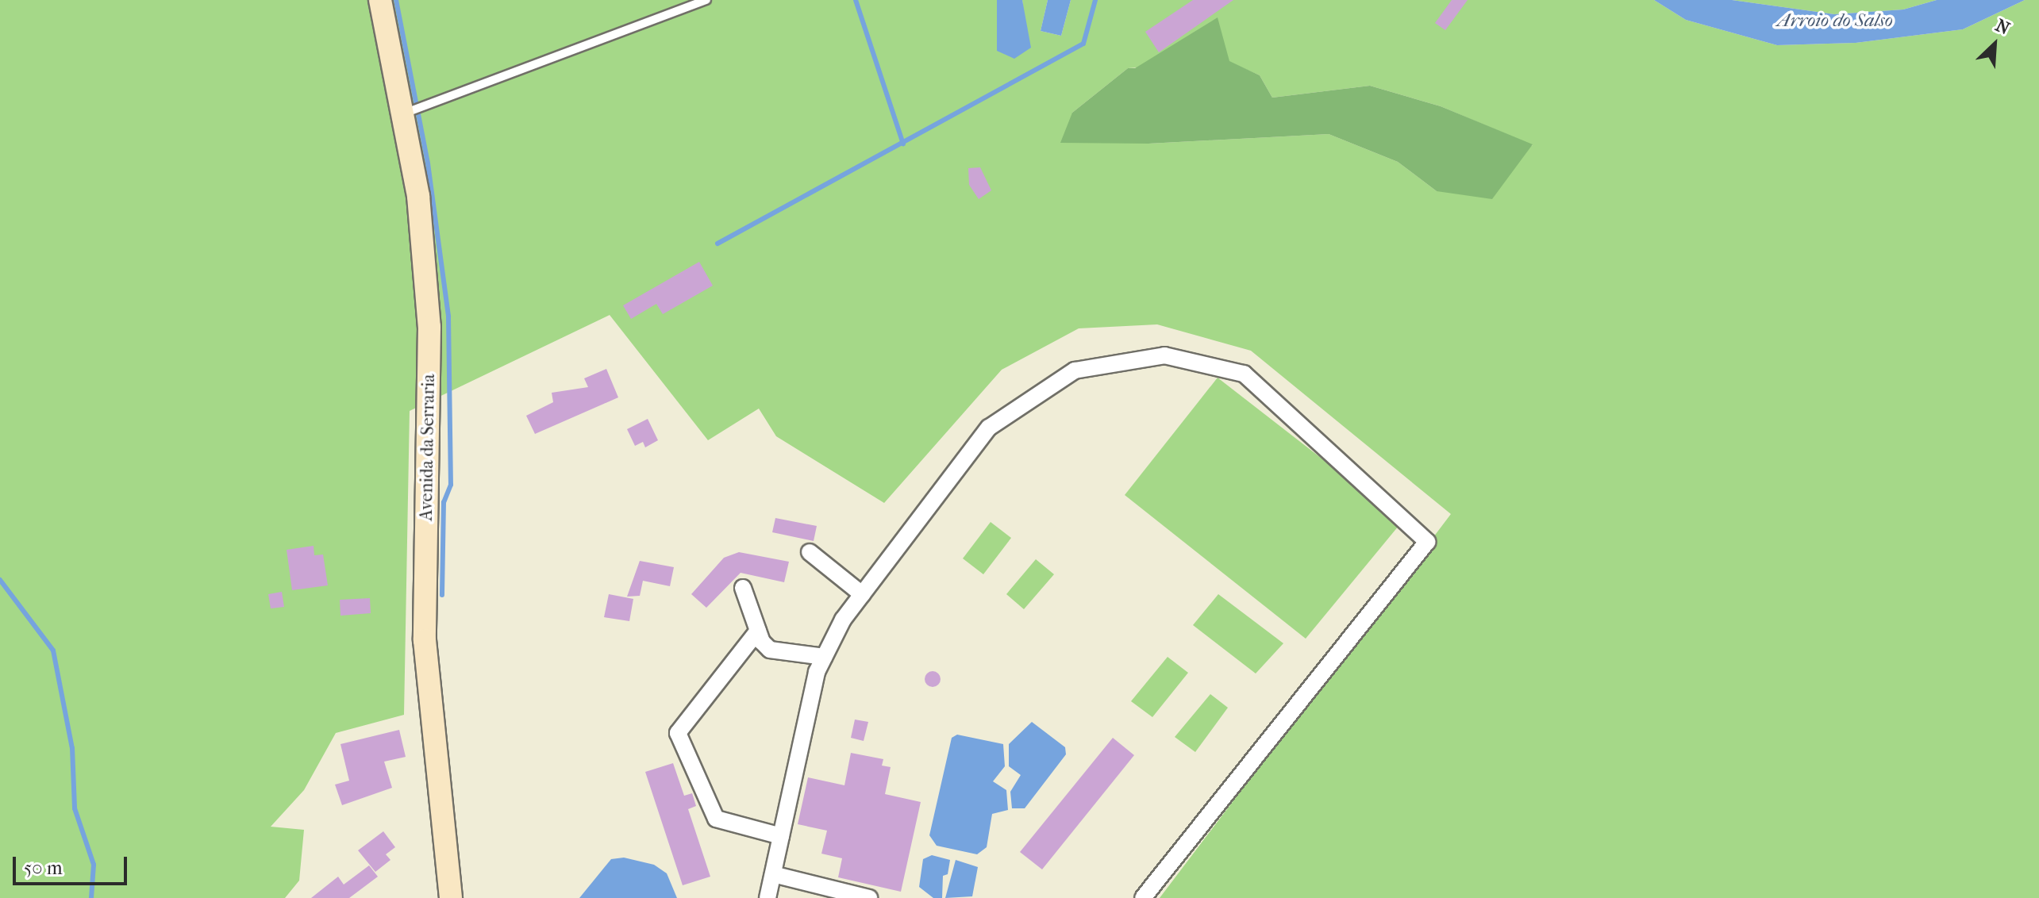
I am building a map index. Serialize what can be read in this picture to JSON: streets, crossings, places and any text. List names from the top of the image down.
{
  "streets": {
    "main road": ["Avenida da Serraria"]
  },
  "water": ["Arroio do Salso"],
  "scale_bar": "50 m",
  "north": "top right"
}
